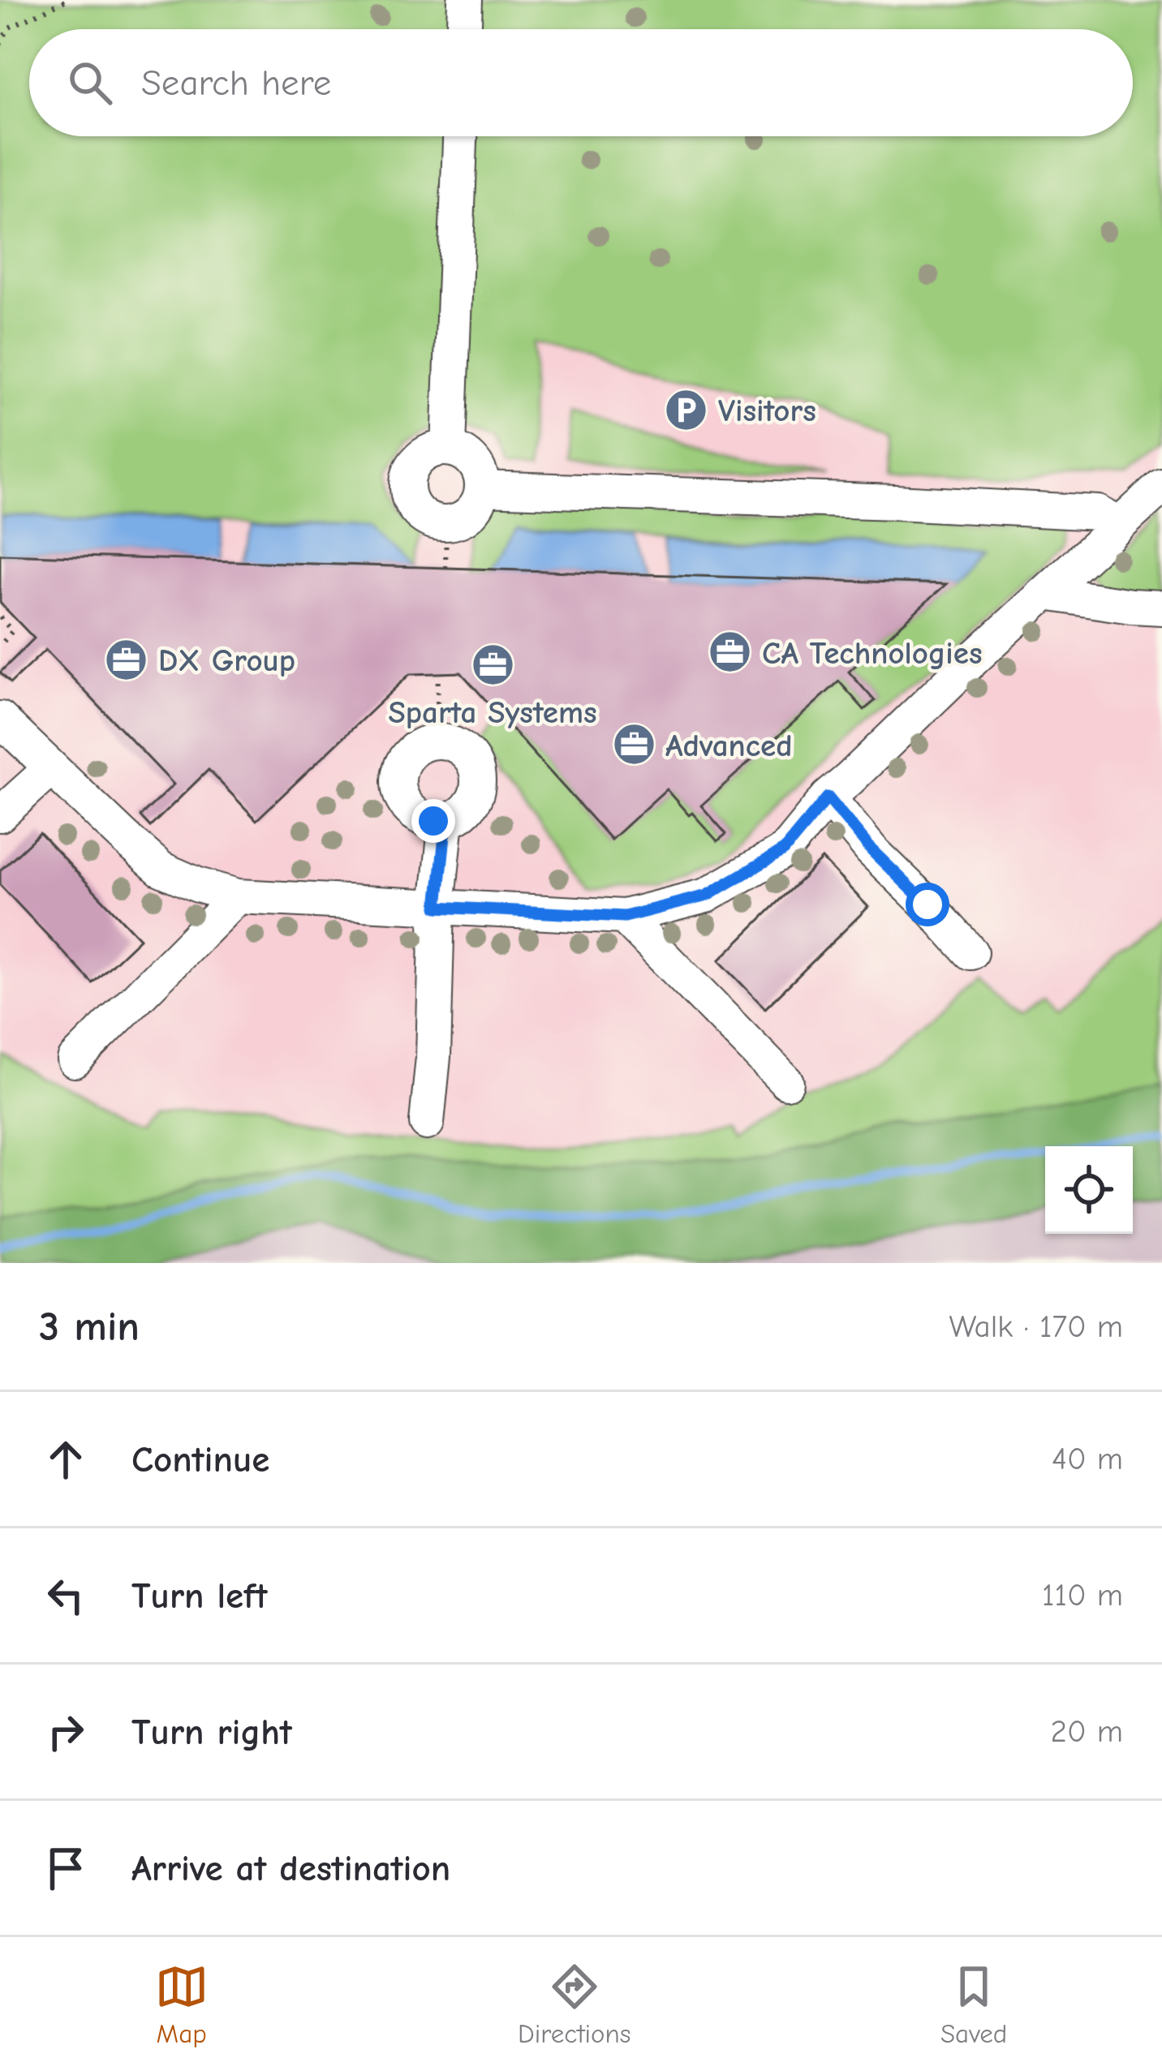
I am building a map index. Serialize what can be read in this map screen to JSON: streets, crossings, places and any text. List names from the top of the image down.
{
  "places": {
    "parking": ["Visitors"],
    "office": [
      "CA Technologies",
      "DX Group",
      "Sparta Systems",
      "Advanced"
    ]
  },
  "page": {
    "search": "Search here",
    "heading": ["3 min", "Walk · 170 m"],
    "list": [
      ["Continue", "40 m"],
      ["Turn left", "110 m"],
      ["Turn right", "20 m"],
      "Arrive at destination"
    ],
    "nav": ["Map", "Directions", "Saved"]
  }
}
